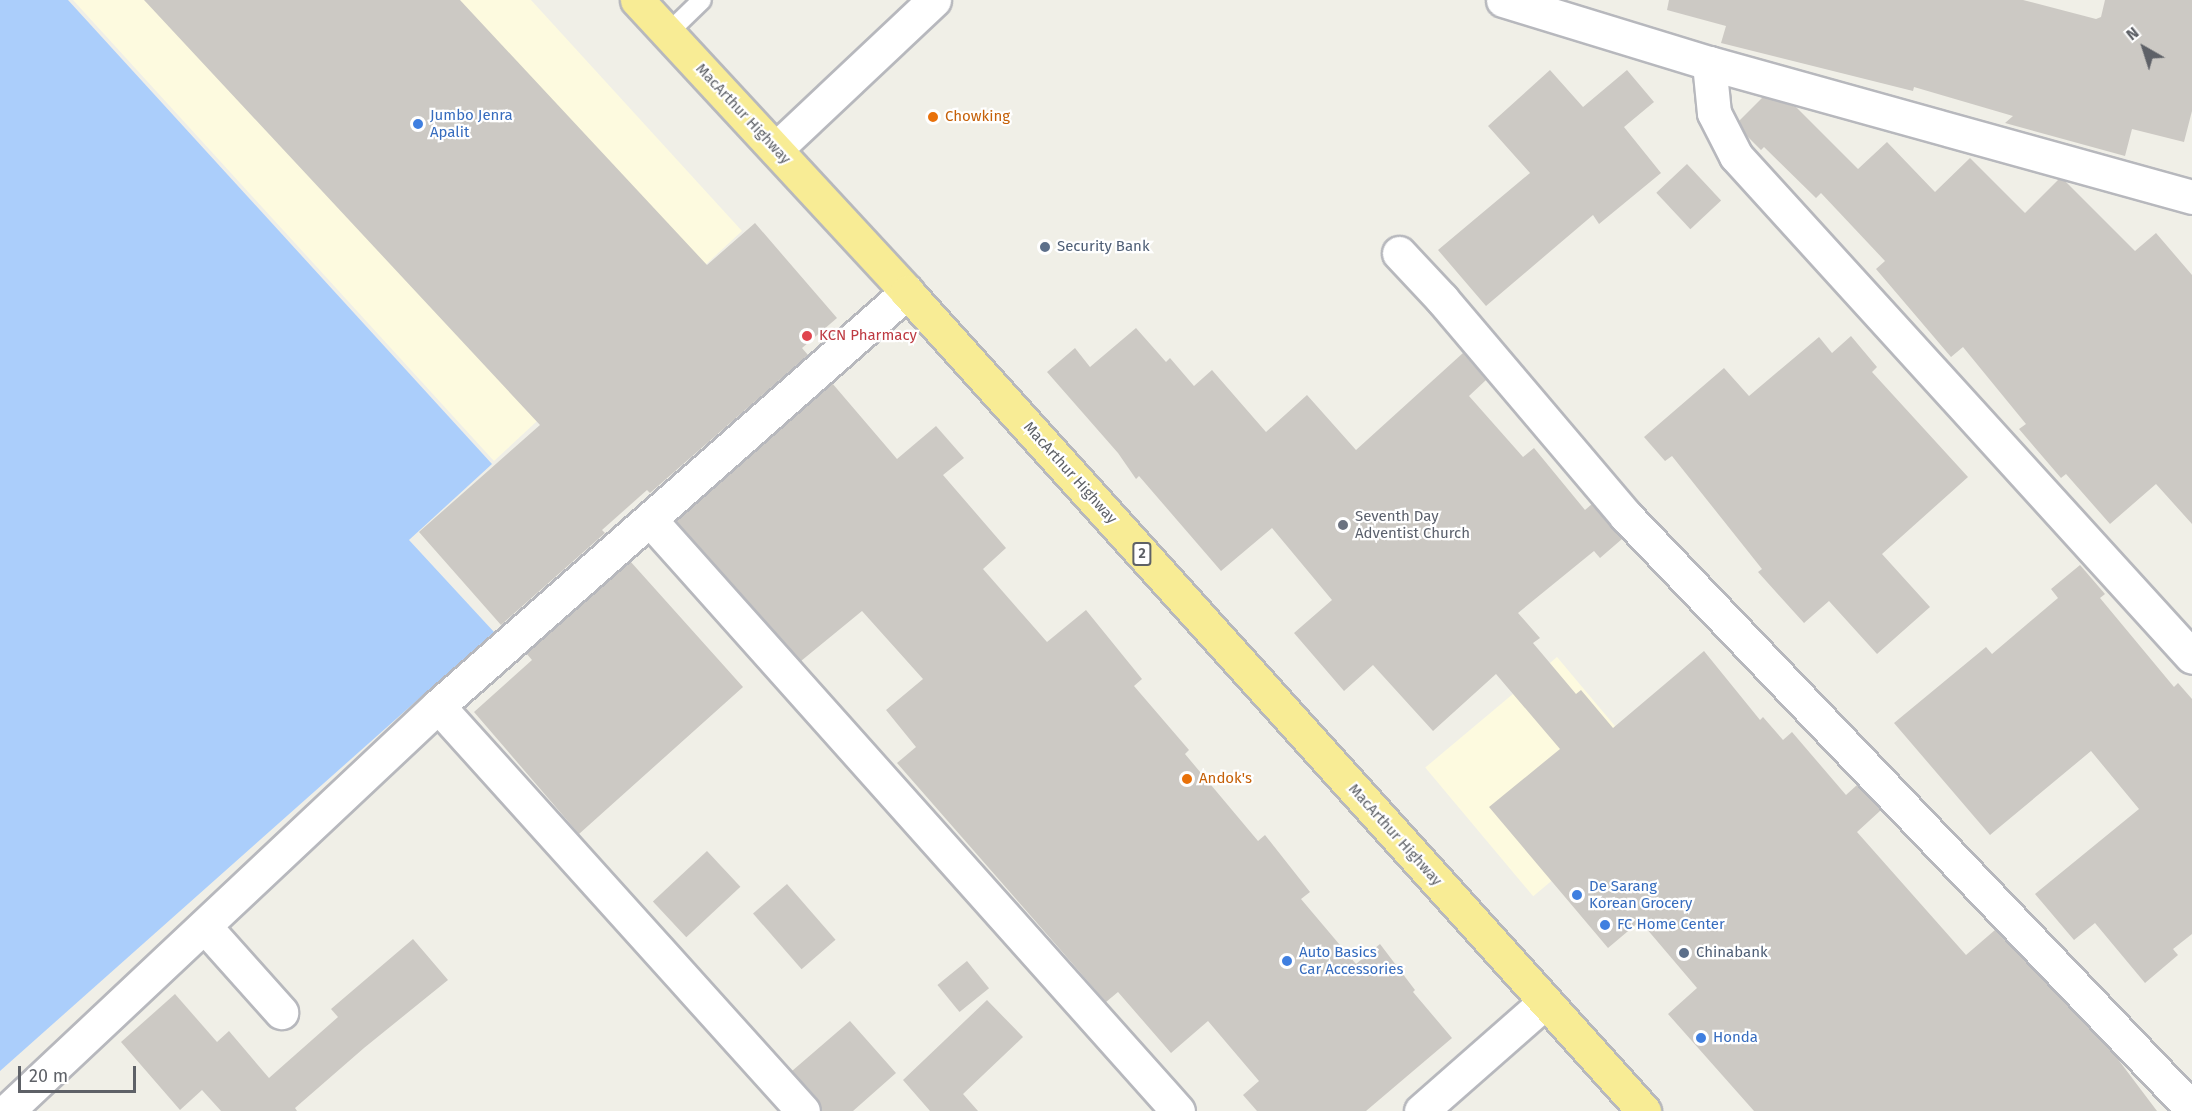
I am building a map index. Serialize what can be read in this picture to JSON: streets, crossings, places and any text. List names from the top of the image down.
{
  "streets": {
    "highway": ["MacArthur Highway", "2"]
  },
  "places": [
    "Chowking",
    "Jumbo Jenra Apalit",
    "Security Bank",
    "KCN Pharmacy",
    "Seventh Day Adventist Church",
    "Andok's",
    "De Sarang Korean Grocery",
    "FC Home Center",
    "Chinabank",
    "Auto Basics Car Accessories",
    "Honda"
  ],
  "scale_bar": "20 m",
  "north": "top left"
}
